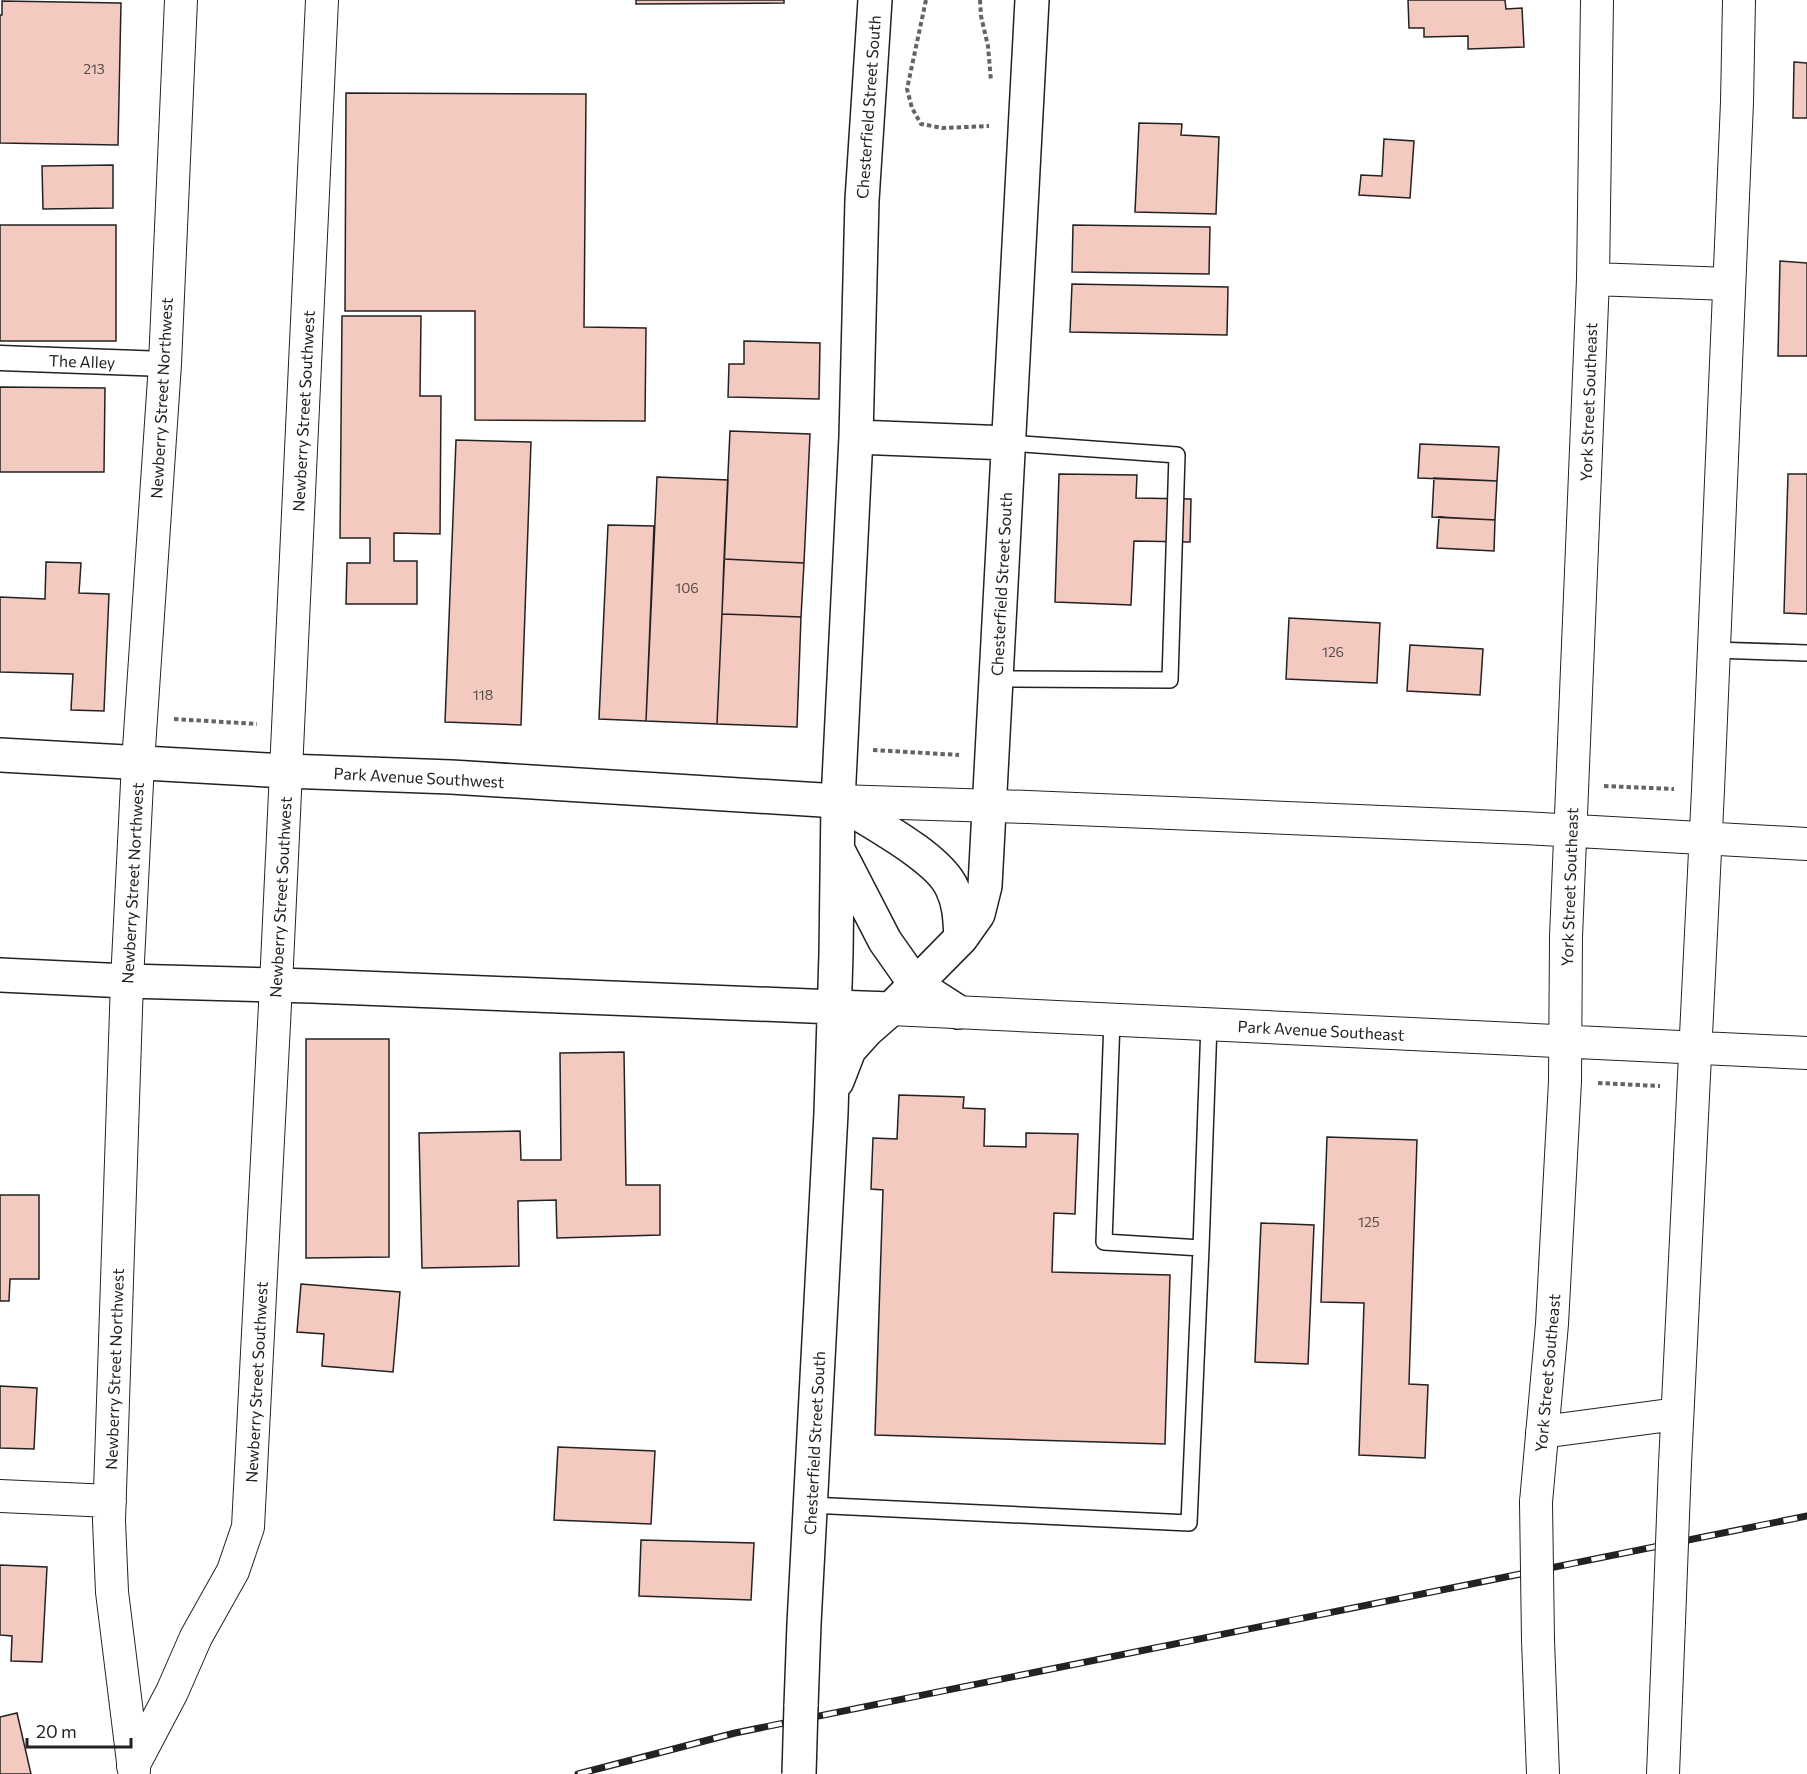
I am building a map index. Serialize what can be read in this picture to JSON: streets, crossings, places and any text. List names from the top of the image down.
{
  "streets": {
    "main road": ["Chesterfield Street South", "Park Avenue Southwest", "Park Avenue Southeast"],
    "street": [
      "The Alley",
      "Newberry Street Northwest",
      "York Street Southeast",
      "Newberry Street Southwest"
    ]
  },
  "crossings": [
    ["Chesterfield Street South", "Park Avenue Southwest"],
    ["Chesterfield Street South", "Park Avenue Southeast"],
    ["The Alley", "Newberry Street Northwest"],
    ["Newberry Street Northwest", "Newberry Street Southwest"],
    ["Newberry Street Northwest", "Park Avenue Southwest"],
    ["York Street Southeast", "Park Avenue Southeast"],
    ["Newberry Street Southwest", "Park Avenue Southwest"]
  ],
  "house_numbers": [
    "213",
    "106",
    "126",
    "118",
    "125"
  ],
  "scale_bar": "20 m"
}
